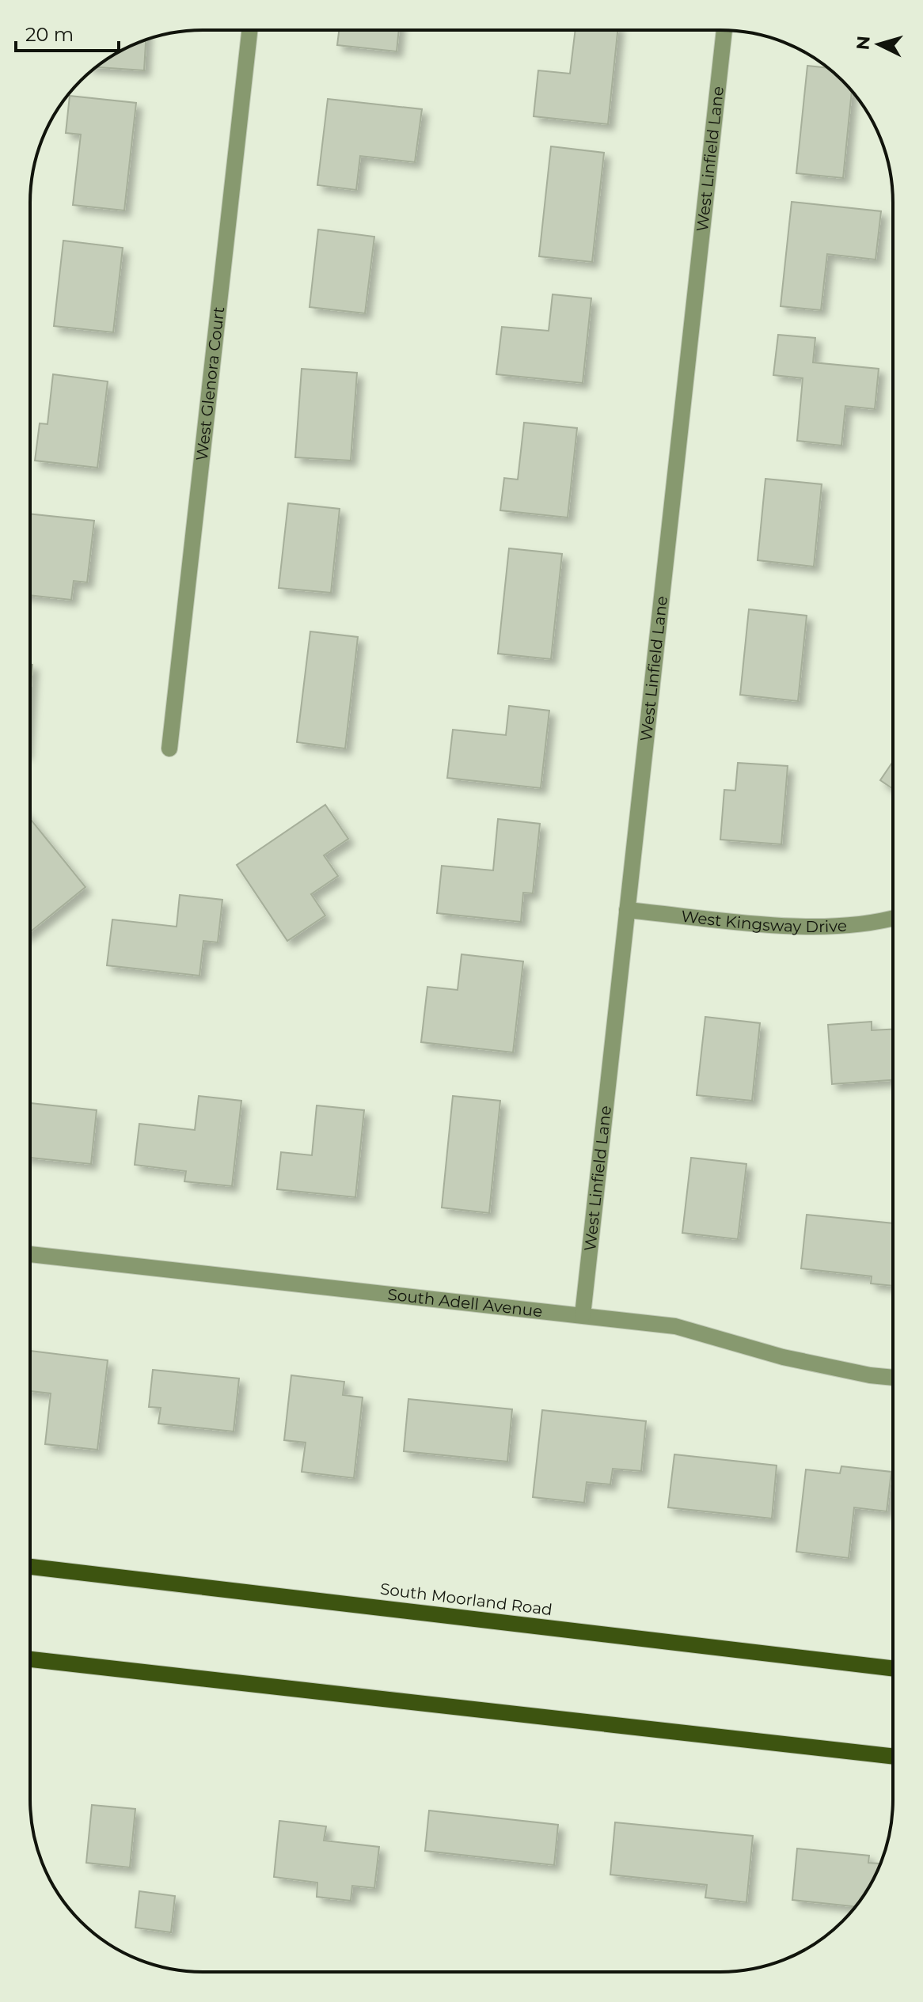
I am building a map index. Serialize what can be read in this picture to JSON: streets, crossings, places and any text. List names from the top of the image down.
{
  "streets": {
    "main road": ["South Moorland Road"],
    "street": [
      "West Linfield Lane",
      "West Glenora Court",
      "West Kingsway Drive",
      "South Adell Avenue"
    ]
  },
  "crossings": [
    ["West Linfield Lane", "West Kingsway Drive"],
    ["West Linfield Lane", "South Adell Avenue"]
  ],
  "scale_bar": "20 m",
  "north": "left"
}
